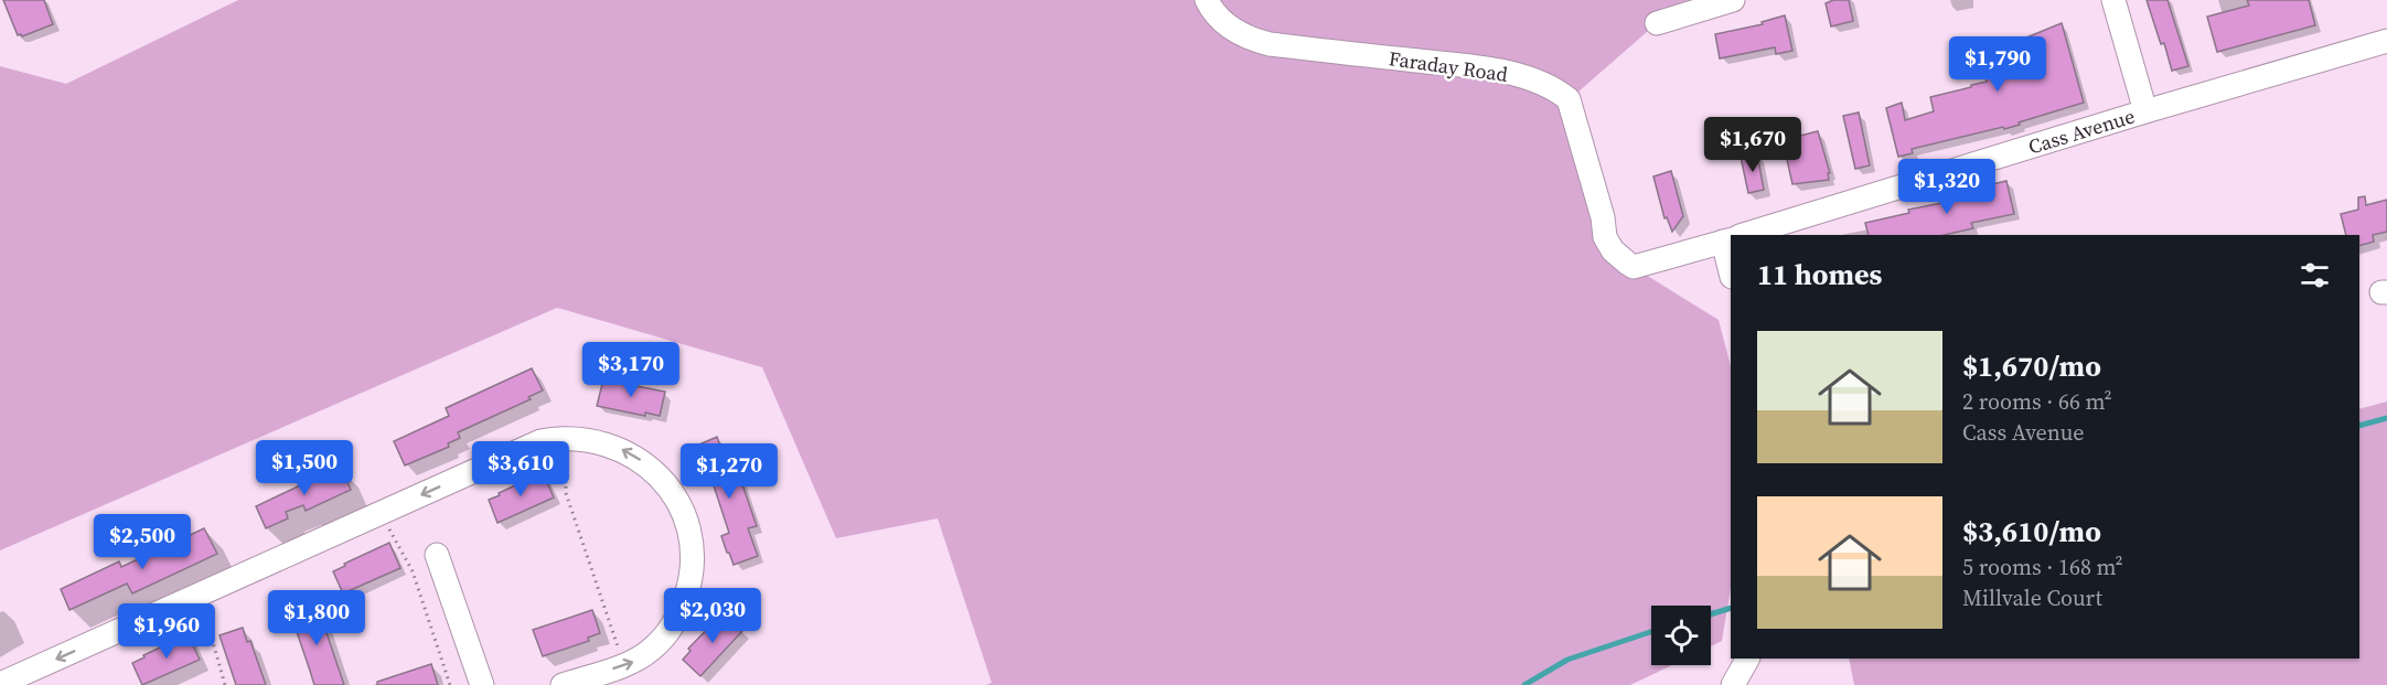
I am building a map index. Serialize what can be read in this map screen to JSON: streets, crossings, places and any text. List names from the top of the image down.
{
  "streets": {
    "street": ["Faraday Road", "Cass Avenue"]
  },
  "crossings": [
    ["Faraday Road", "Cass Avenue"]
  ],
  "page": {
    "price": [
      "$1,790",
      "$1,670",
      "$1,320",
      "$3,170",
      "$1,500",
      "$3,610",
      "$1,270",
      "$2,500",
      "$2,030",
      "$1,800",
      "$1,960"
    ],
    "heading": "11 homes",
    "list": [
      {
        "name": "$1,670/mo",
        "note": "2 rooms · 66 m² · Cass Avenue"
      },
      {
        "name": "$3,610/mo",
        "note": "5 rooms · 168 m² · Millvale Court"
      }
    ]
  }
}
